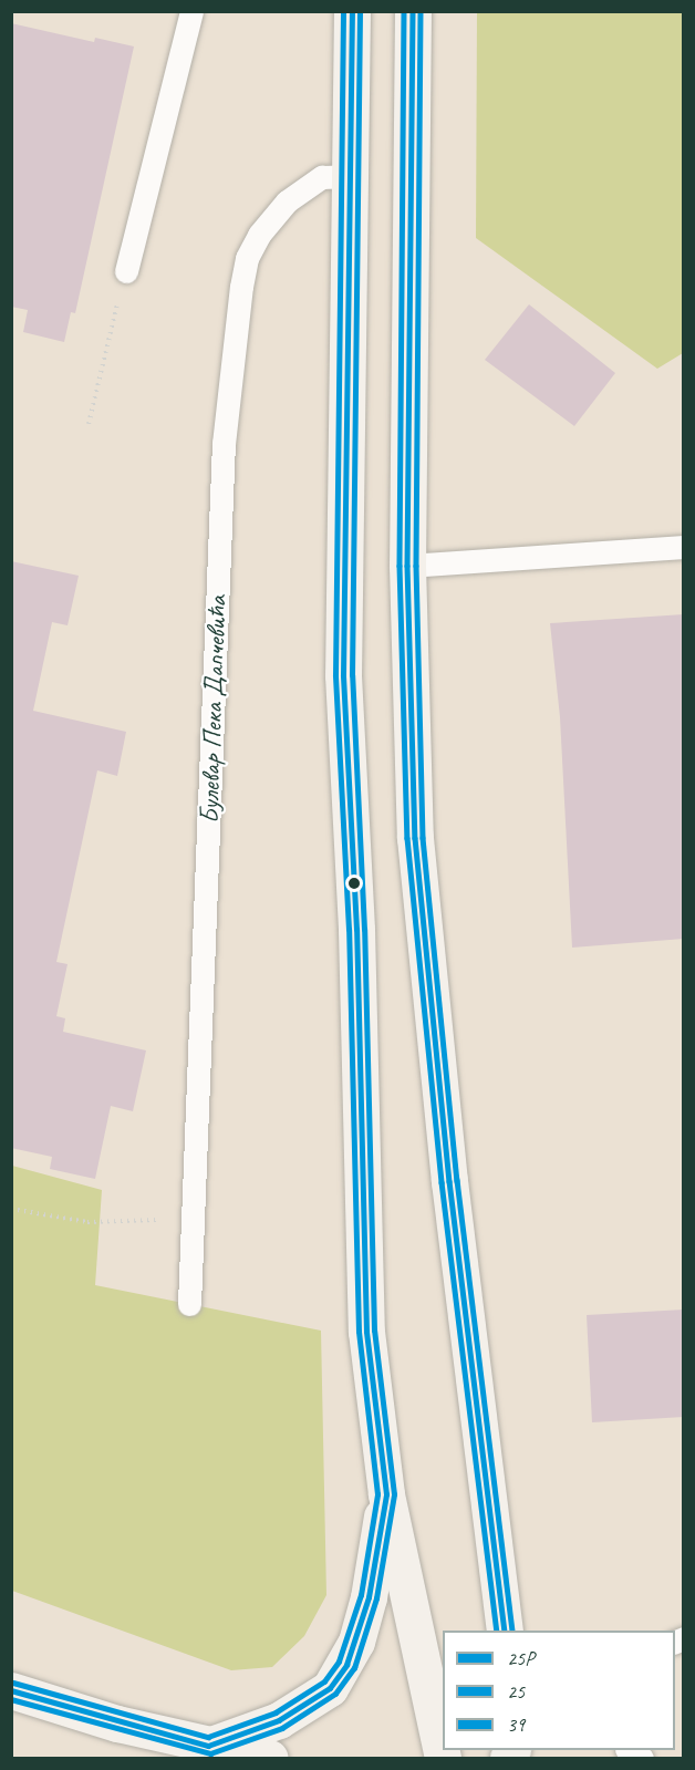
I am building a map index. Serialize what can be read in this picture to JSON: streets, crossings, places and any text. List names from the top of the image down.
{
  "streets": {
    "lane": ["Булевар Пека Дапчевића"]
  },
  "lines": ["transit line 25P", "transit line 25", "transit line 39"],
  "legend": ["25P", "25", "39"]
}
